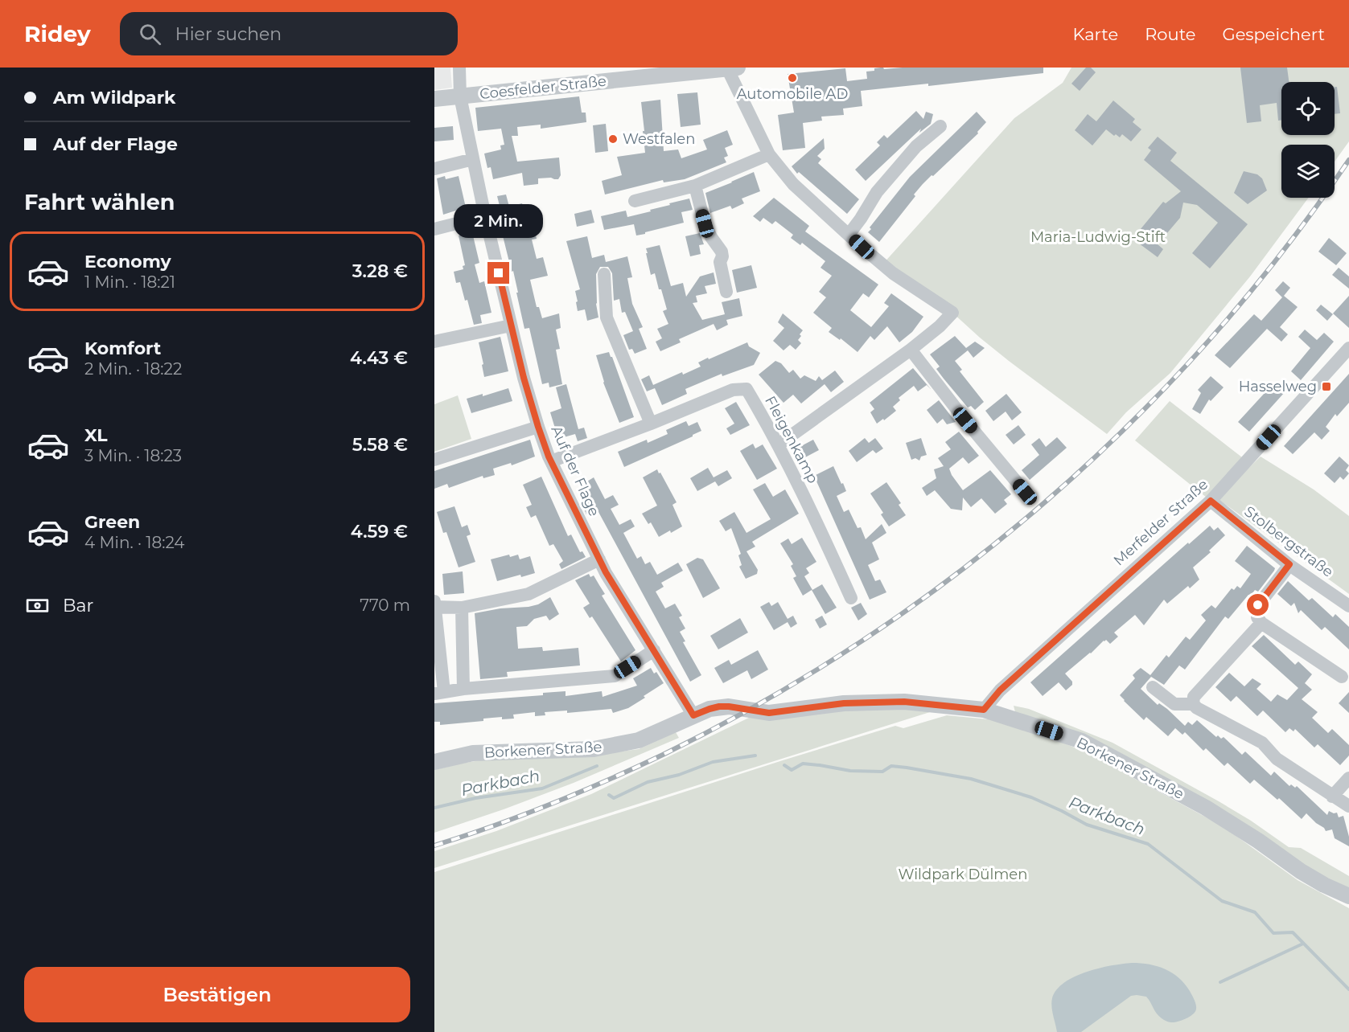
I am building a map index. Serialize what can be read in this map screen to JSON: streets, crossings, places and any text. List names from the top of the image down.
{
  "streets": {
    "street": [
      "Coesfelder Straße",
      "Fleigenkamp",
      "Auf der Flage",
      "Merfelder Straße",
      "Stolbergstraße",
      "Borkener Straße"
    ]
  },
  "crossings": [
    ["Coesfelder Straße", "Auf der Flage"],
    ["Fleigenkamp", "Auf der Flage"],
    ["Auf der Flage", "Borkener Straße"],
    ["Merfelder Straße", "Stolbergstraße"],
    ["Merfelder Straße", "Borkener Straße"]
  ],
  "water": ["Parkbach"],
  "parks": ["Maria-Ludwig-Stift", "Wildpark Dülmen"],
  "places": {
    "other": ["Automobile AD", "Westfalen"],
    "transit": ["Hasselweg"]
  },
  "page": {
    "header": "Ridey",
    "search": "Hier suchen",
    "nav": ["Karte", "Route", "Gespeichert"],
    "banner": ["Am Wildpark", "Auf der Flage"],
    "heading": "Fahrt wählen",
    "bubble": "2 Min.",
    "list": [
      {
        "name": "Economy",
        "note": "1 Min. · 18:21",
        "value": "3.28 €"
      },
      {
        "name": "Komfort",
        "note": "2 Min. · 18:22",
        "value": "4.43 €"
      },
      {
        "name": "XL",
        "note": "3 Min. · 18:23",
        "value": "5.58 €"
      },
      {
        "name": "Green",
        "note": "4 Min. · 18:24",
        "value": "4.59 €"
      }
    ],
    "pay": ["Bar", "770 m"],
    "buttons": "Bestätigen"
  }
}
